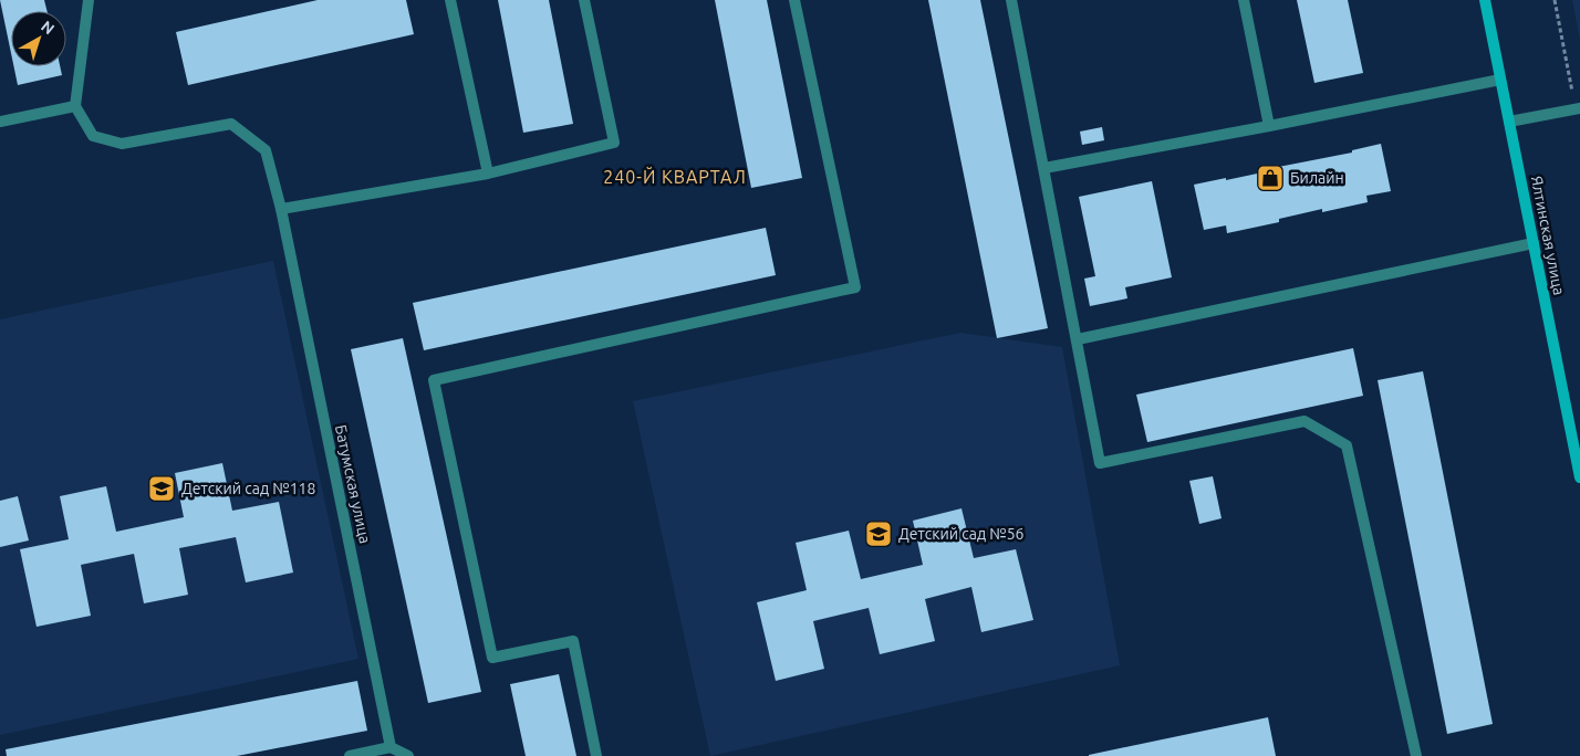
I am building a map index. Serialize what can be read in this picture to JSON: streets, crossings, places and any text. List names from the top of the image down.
{
  "streets": {
    "main road": ["Ялтинская улица"],
    "street": ["Батумская улица"]
  },
  "districts": ["240-Й КВАРТАЛ"],
  "places": {
    "shop": ["Билайн"],
    "school or university": ["Детский сад №118", "Детский сад №56"]
  },
  "north": "top right"
}
